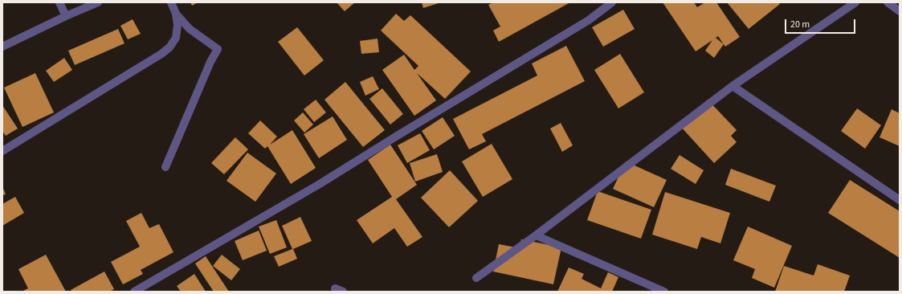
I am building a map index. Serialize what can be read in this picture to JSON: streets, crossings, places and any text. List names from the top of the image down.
{
  "scale_bar": "20 m"
}
